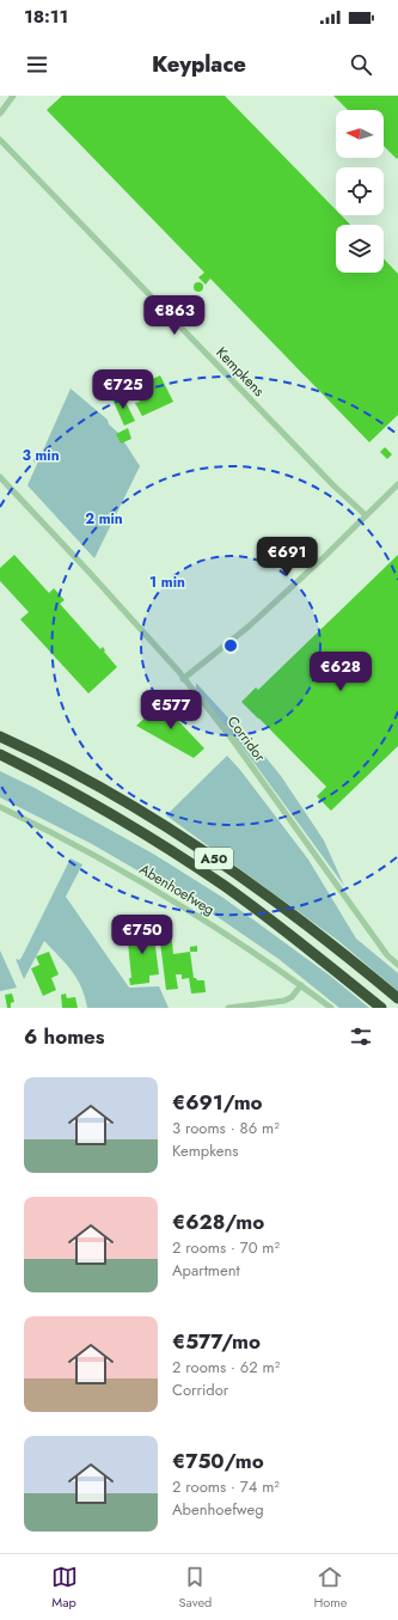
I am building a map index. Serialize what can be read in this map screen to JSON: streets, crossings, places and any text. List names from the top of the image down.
{
  "streets": {
    "highway": ["A50"],
    "street": ["Kempkens", "Corridor", "Abenhoefweg"]
  },
  "north": "left",
  "page": {
    "status": "18:11",
    "header": "Keyplace",
    "price": [
      "€863",
      "€725",
      "€691",
      "€628",
      "€577",
      "€750"
    ],
    "heading": "6 homes",
    "list": [
      {
        "name": "€691/mo",
        "note": "3 rooms · 86 m² · Kempkens"
      },
      {
        "name": "€628/mo",
        "note": "2 rooms · 70 m² · Apartment"
      },
      {
        "name": "€577/mo",
        "note": "2 rooms · 62 m² · Corridor"
      },
      {
        "name": "€750/mo",
        "note": "2 rooms · 74 m² · Abenhoefweg"
      }
    ],
    "tabs": ["Map", "Saved", "Home"]
  },
  "rings": ["3 min", "2 min", "1 min"]
}
